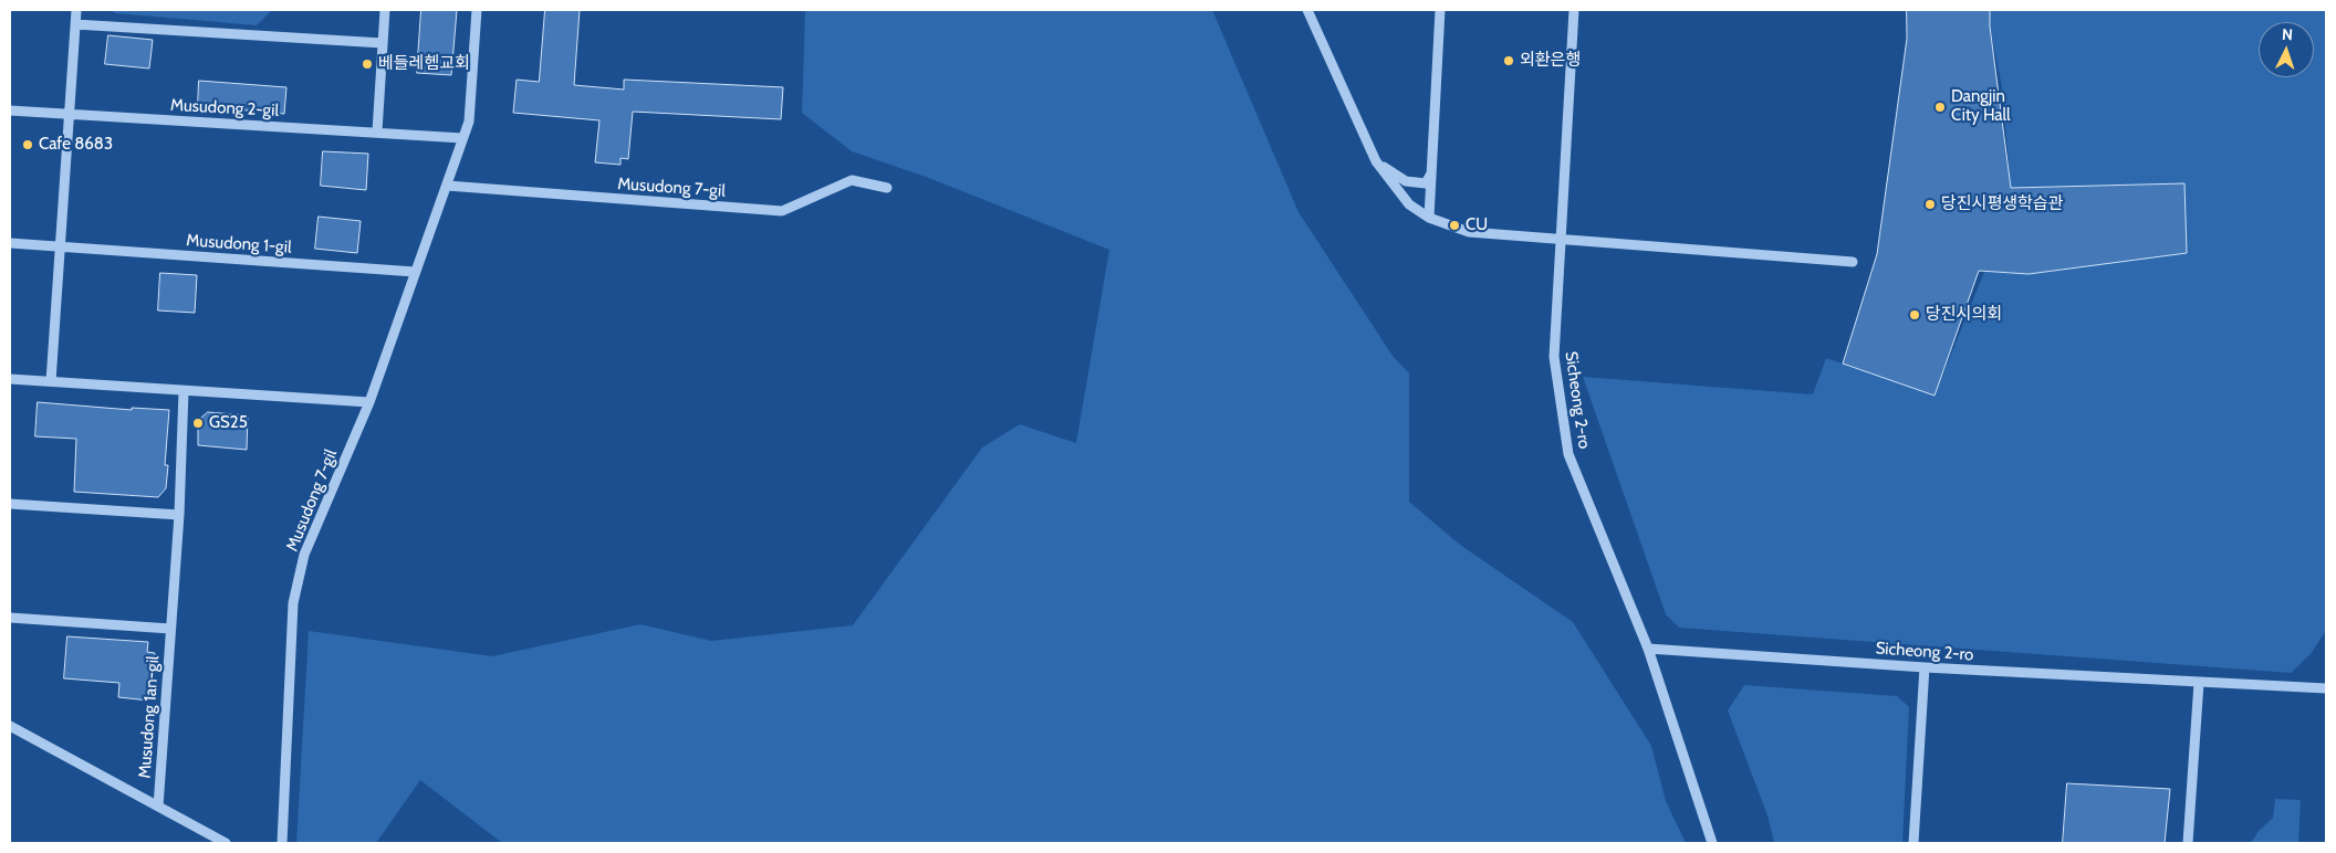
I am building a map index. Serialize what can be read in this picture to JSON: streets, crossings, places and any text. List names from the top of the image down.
{
  "streets": {
    "street": [
      "Musudong 2-gil",
      "Musudong 7-gil",
      "Musudong 1-gil",
      "Sicheong 2-ro",
      "Musudong 1an-gil"
    ]
  },
  "crossings": [
    ["Musudong 2-gil", "Musudong 7-gil"],
    ["Musudong 7-gil", "Musudong 1-gil"]
  ],
  "places": [
    "외환은행",
    "베들레헴교회",
    "Dangjin City Hall",
    "Cafe 8683",
    "당진시평생학습관",
    "CU",
    "당진시의회",
    "GS25"
  ],
  "north": "top"
}
